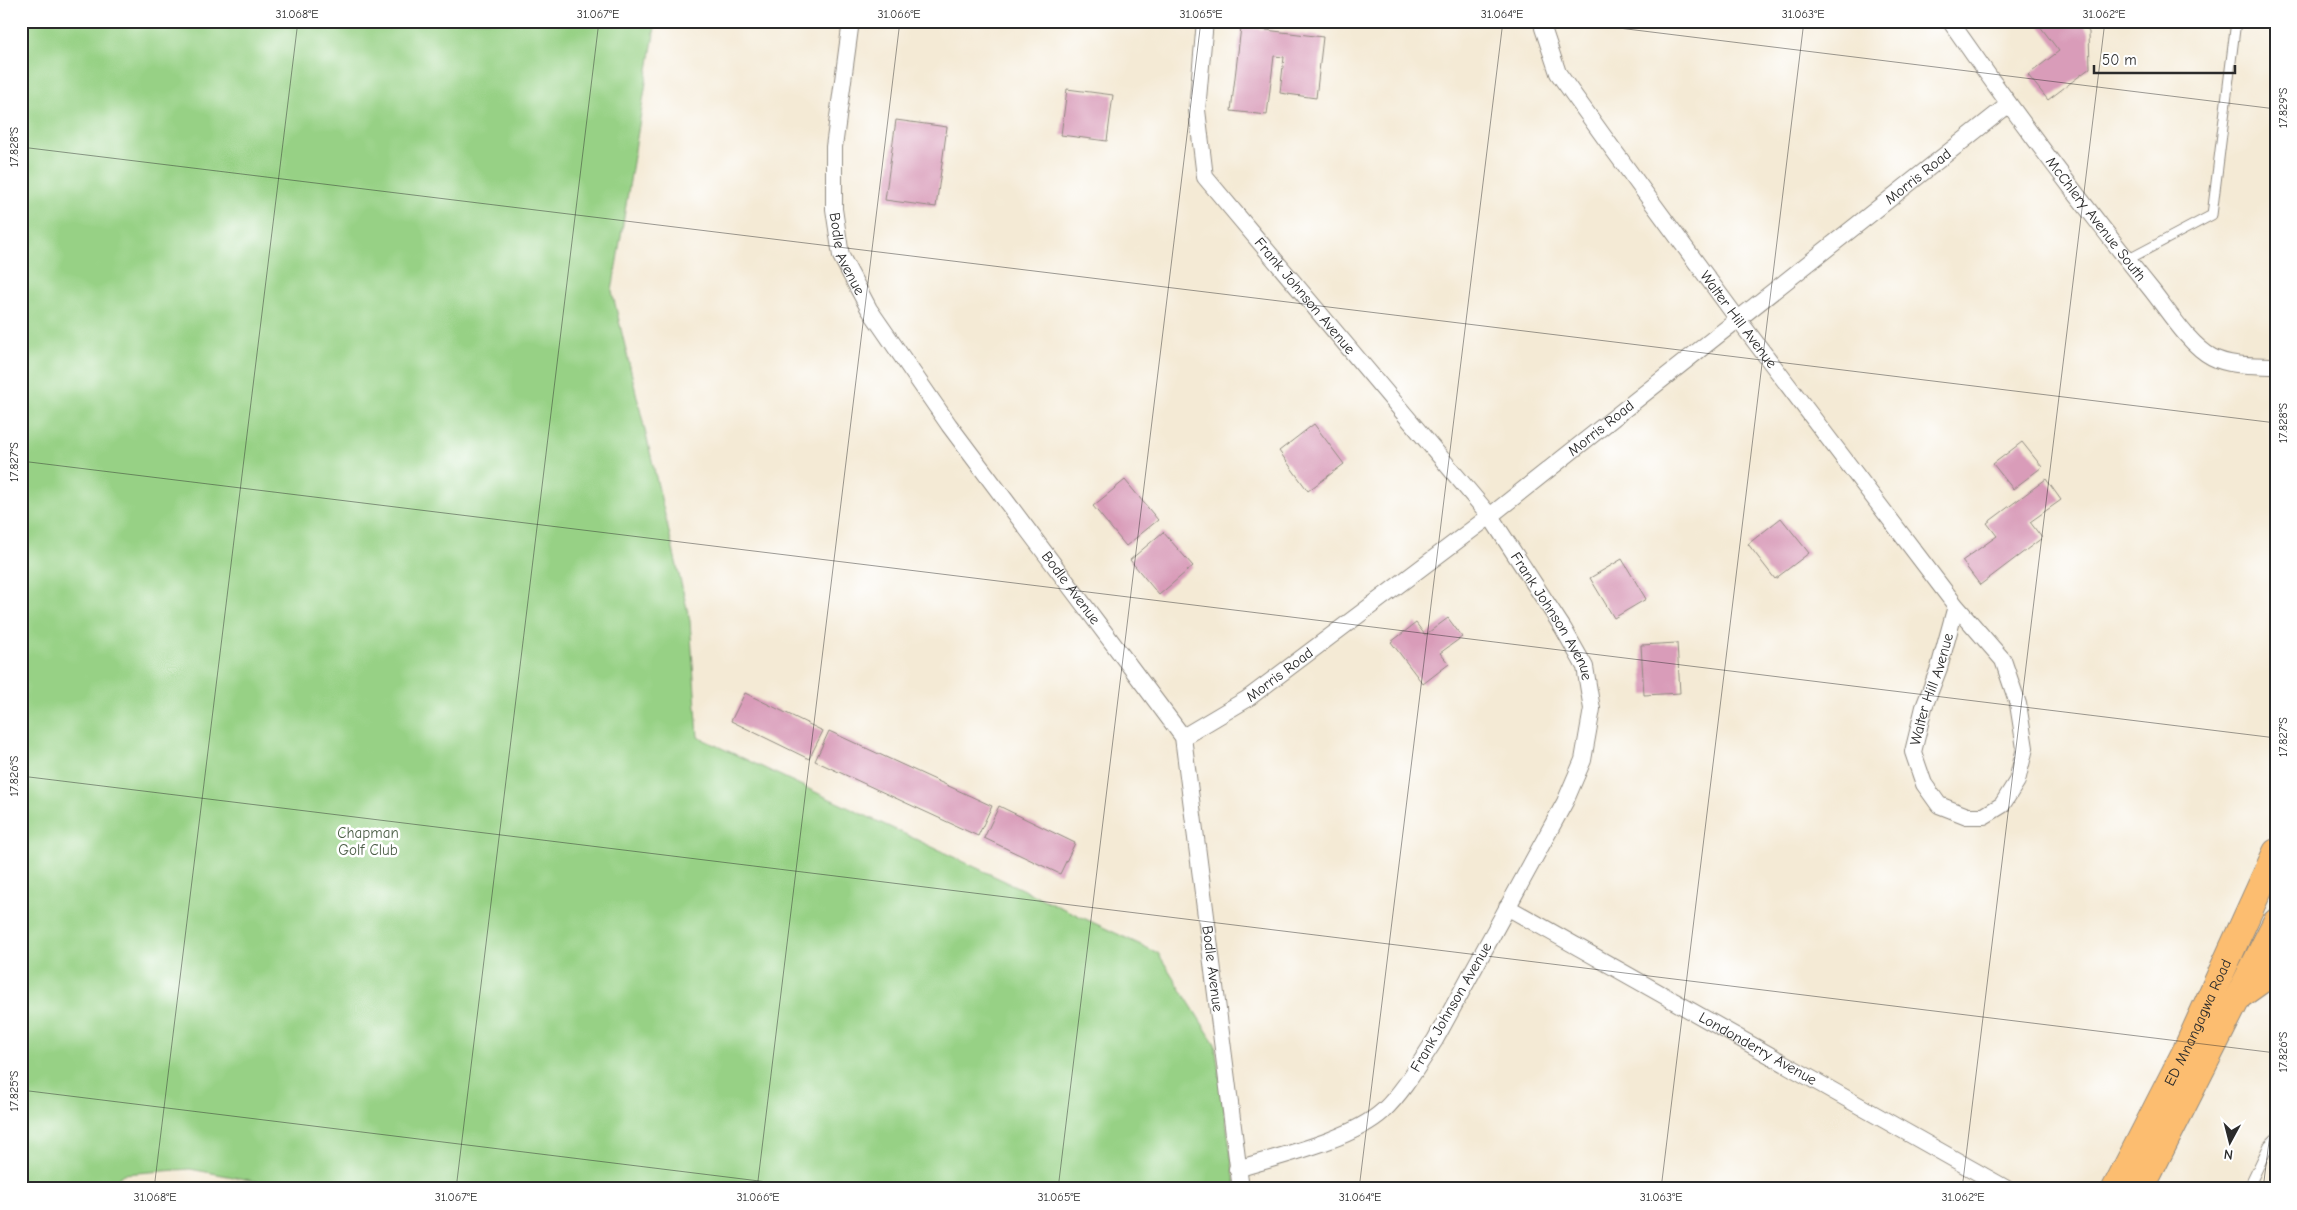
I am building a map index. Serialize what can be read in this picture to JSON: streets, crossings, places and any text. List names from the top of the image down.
{
  "streets": {
    "main road": ["ED Mnangagwa Road"],
    "street": [
      "Morris Road",
      "McChlery Avenue South",
      "Bodle Avenue",
      "Frank Johnson Avenue",
      "Walter Hill Avenue",
      "Londonderry Avenue"
    ]
  },
  "crossings": [
    ["Morris Road", "McChlery Avenue South"],
    ["Morris Road", "Bodle Avenue"],
    ["Morris Road", "Frank Johnson Avenue"],
    ["Morris Road", "Walter Hill Avenue"],
    ["Bodle Avenue", "Frank Johnson Avenue"],
    ["Frank Johnson Avenue", "Londonderry Avenue"]
  ],
  "parks": ["Chapman Golf Club"],
  "scale_bar": "50 m",
  "north": "bottom",
  "coordinates": [
    "31.068°E",
    "31.067°E",
    "31.066°E",
    "31.065°E",
    "31.064°E",
    "31.063°E",
    "31.062°E",
    "17.829°S",
    "17.828°S",
    "17.827°S",
    "17.826°S",
    "17.825°S"
  ]
}
